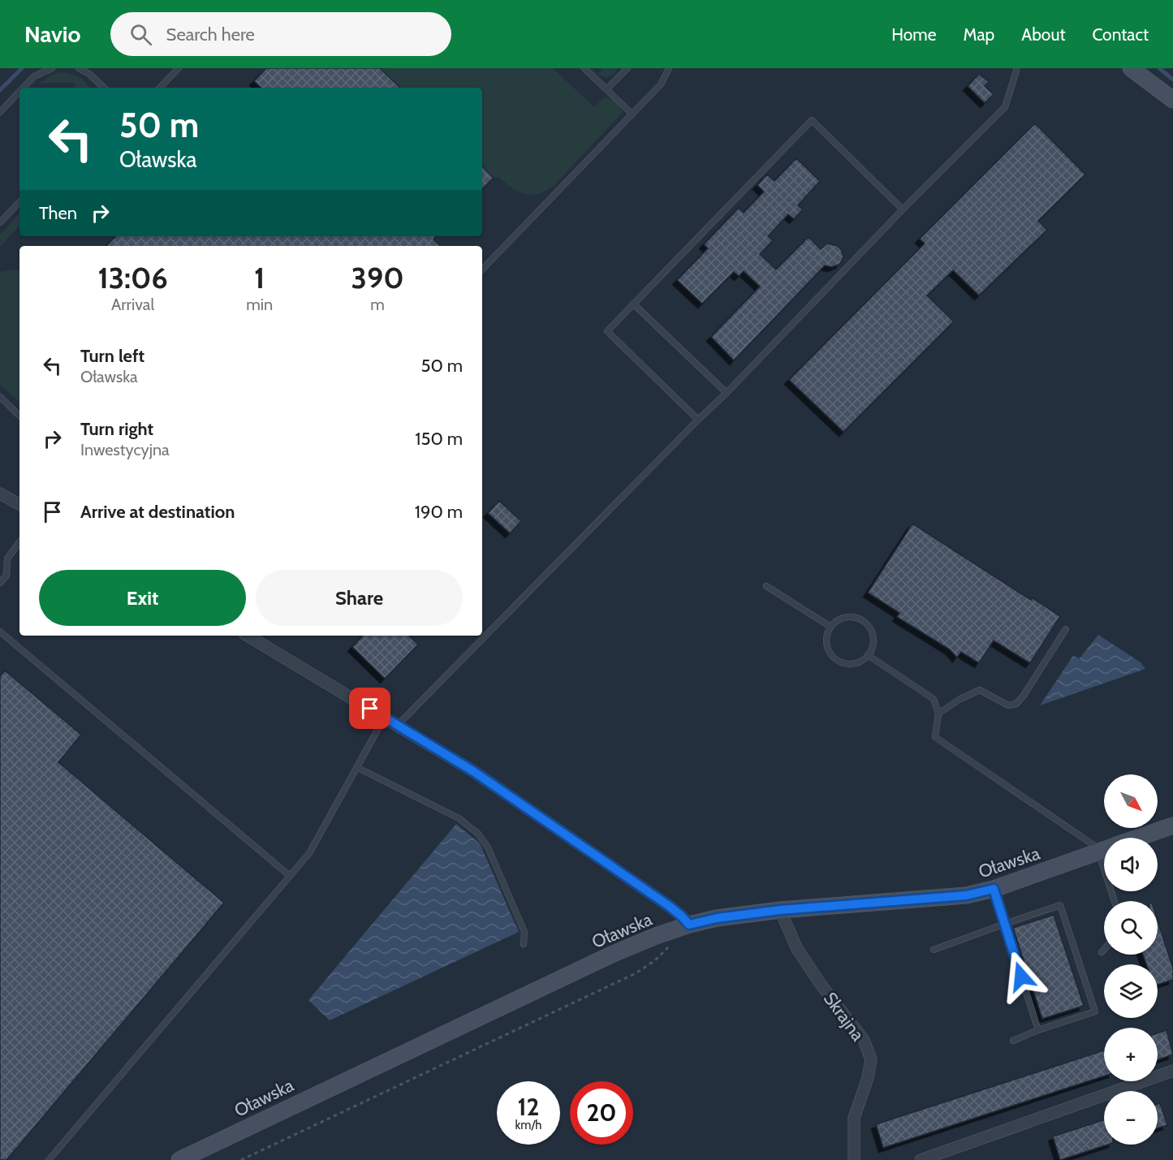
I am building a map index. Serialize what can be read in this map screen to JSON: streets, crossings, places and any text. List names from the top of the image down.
{
  "streets": {
    "street": ["Oławska", "Skrajna"]
  },
  "crossings": [
    ["Oławska", "Skrajna"]
  ],
  "north": "bottom right",
  "page": {
    "header": "Navio",
    "search": "Search here",
    "nav": [
      "Home",
      "Map",
      "About",
      "Contact"
    ],
    "turn": ["50 m", "Oławska"],
    "then": "Then",
    "eta": [
      "13:06",
      "Arrival",
      "1",
      "min",
      "390",
      "m"
    ],
    "list": [
      {
        "name": "Turn left",
        "note": "Oławska",
        "value": "50 m"
      },
      {
        "name": "Turn right",
        "note": "Inwestycyjna",
        "value": "150 m"
      },
      {
        "name": "Arrive at destination",
        "value": "190 m"
      }
    ],
    "buttons": ["Exit", "Share"],
    "map_buttons": ["+", "−"],
    "speed": "12 km/h",
    "limit": "20"
  }
}
